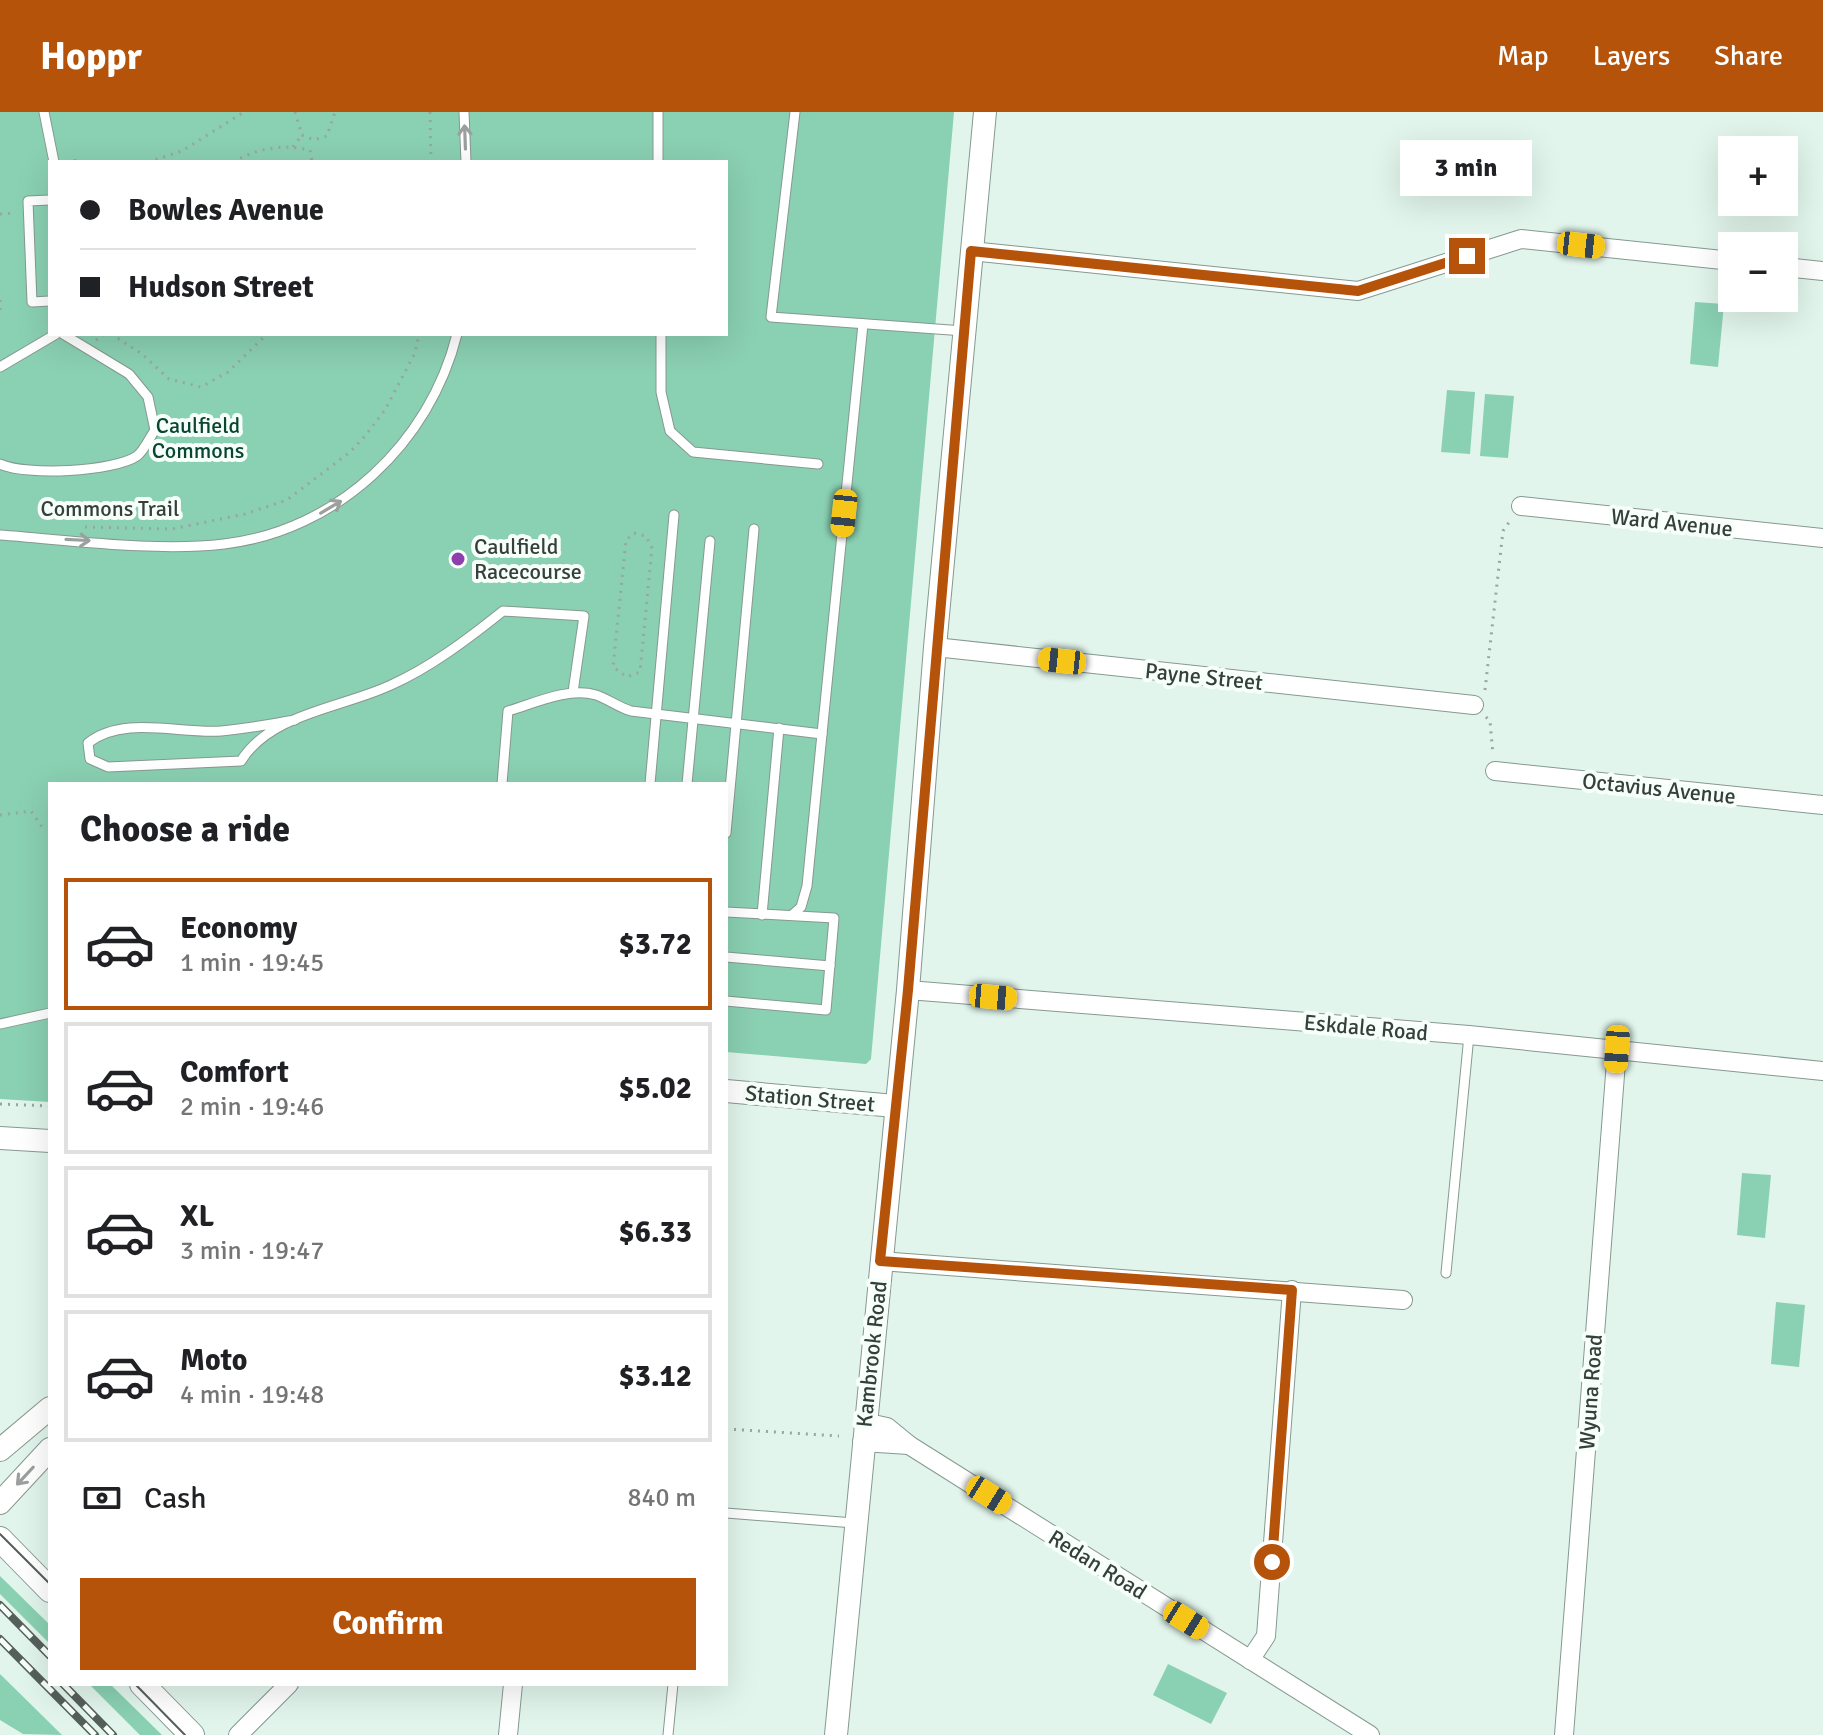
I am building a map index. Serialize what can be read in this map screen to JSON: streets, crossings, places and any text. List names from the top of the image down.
{
  "streets": {
    "street": [
      "Ward Avenue",
      "Payne Street",
      "Octavius Avenue",
      "Eskdale Road",
      "Station Street",
      "Kambrook Road",
      "Wyuna Road",
      "Redan Road"
    ],
    "path": ["Commons Trail"]
  },
  "crossings": [
    ["Payne Street", "Kambrook Road"],
    ["Eskdale Road", "Kambrook Road"],
    ["Eskdale Road", "Wyuna Road"],
    ["Station Street", "Kambrook Road"],
    ["Kambrook Road", "Redan Road"]
  ],
  "parks": ["Caulfield Commons"],
  "places": ["Caulfield Racecourse"],
  "page": {
    "header": "Hoppr",
    "nav": ["Map", "Layers", "Share"],
    "map_buttons": ["+", "−"],
    "bubble": "3 min",
    "banner": ["Bowles Avenue", "Hudson Street"],
    "heading": "Choose a ride",
    "list": [
      {
        "name": "Economy",
        "note": "1 min · 19:45",
        "value": "$3.72"
      },
      {
        "name": "Comfort",
        "note": "2 min · 19:46",
        "value": "$5.02"
      },
      {
        "name": "XL",
        "note": "3 min · 19:47",
        "value": "$6.33"
      },
      {
        "name": "Moto",
        "note": "4 min · 19:48",
        "value": "$3.12"
      }
    ],
    "pay": ["Cash", "840 m"],
    "buttons": "Confirm"
  }
}
